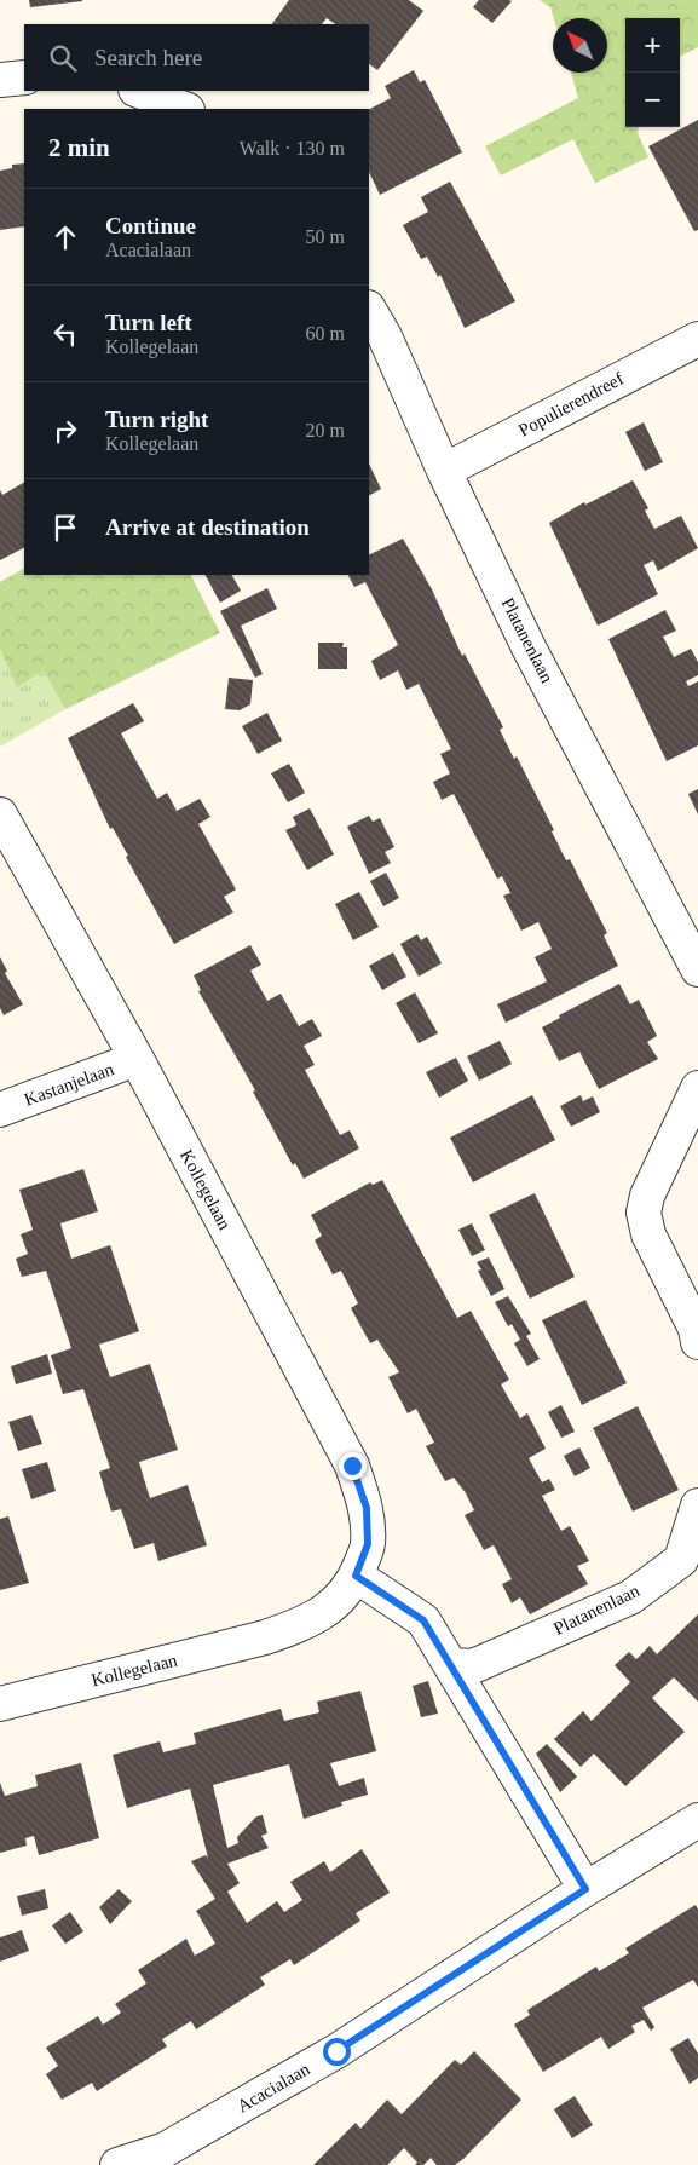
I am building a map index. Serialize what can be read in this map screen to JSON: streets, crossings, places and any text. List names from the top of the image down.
{
  "streets": {
    "street": [
      "Populierendreef",
      "Platanenlaan",
      "Kastanjelaan",
      "Kollegelaan",
      "Acacialaan"
    ]
  },
  "crossings": [
    ["Populierendreef", "Platanenlaan"],
    ["Kastanjelaan", "Kollegelaan"]
  ],
  "north": "top left",
  "page": {
    "map_buttons": ["+", "−"],
    "search": "Search here",
    "heading": ["2 min", "Walk · 130 m"],
    "list": [
      ["Continue", "Acacialaan", "50 m"],
      ["Turn left", "Kollegelaan", "60 m"],
      ["Turn right", "Kollegelaan", "20 m"],
      "Arrive at destination"
    ]
  }
}
